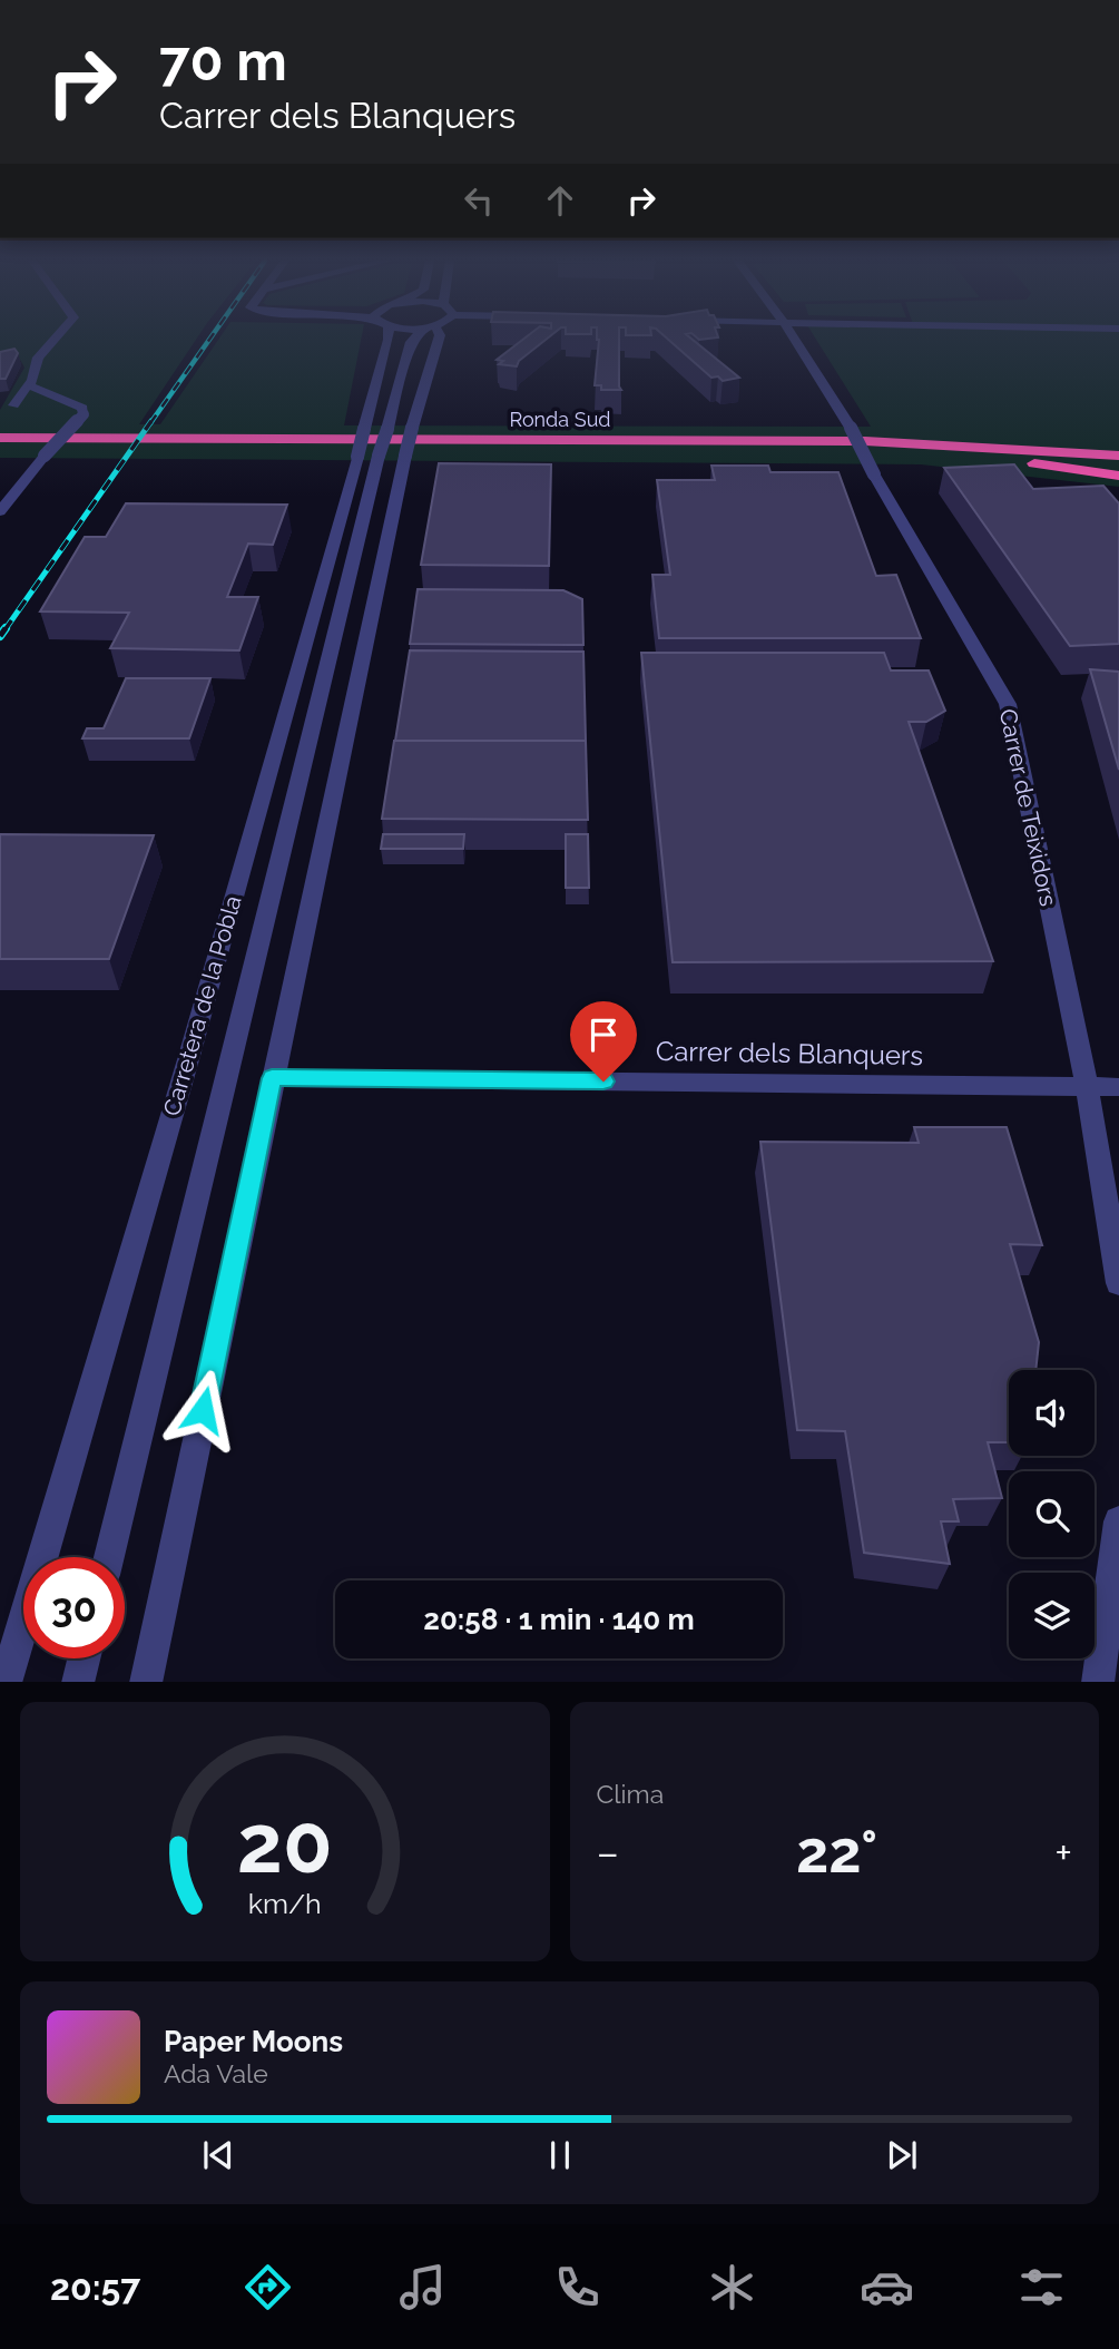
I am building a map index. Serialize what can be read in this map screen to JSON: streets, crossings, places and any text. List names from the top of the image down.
{
  "streets": {
    "highway": ["Ronda Sud"],
    "street": ["Carrer de Teixidors", "Carretera de la Pobla", "Carrer dels Blanquers"]
  },
  "crossings": [
    ["Carrer de Teixidors", "Carrer dels Blanquers"]
  ],
  "page": {
    "turn": ["70 m", "Carrer dels Blanquers"],
    "limit": "30",
    "trip": "20:58 · 1 min · 140 m",
    "tile": "Clima",
    "heat": ["−", "22°", "+"],
    "song": ["Paper Moons", "Ada Vale"],
    "tabs": "20:57",
    "gauge": ["20", "km/h"]
  }
}
